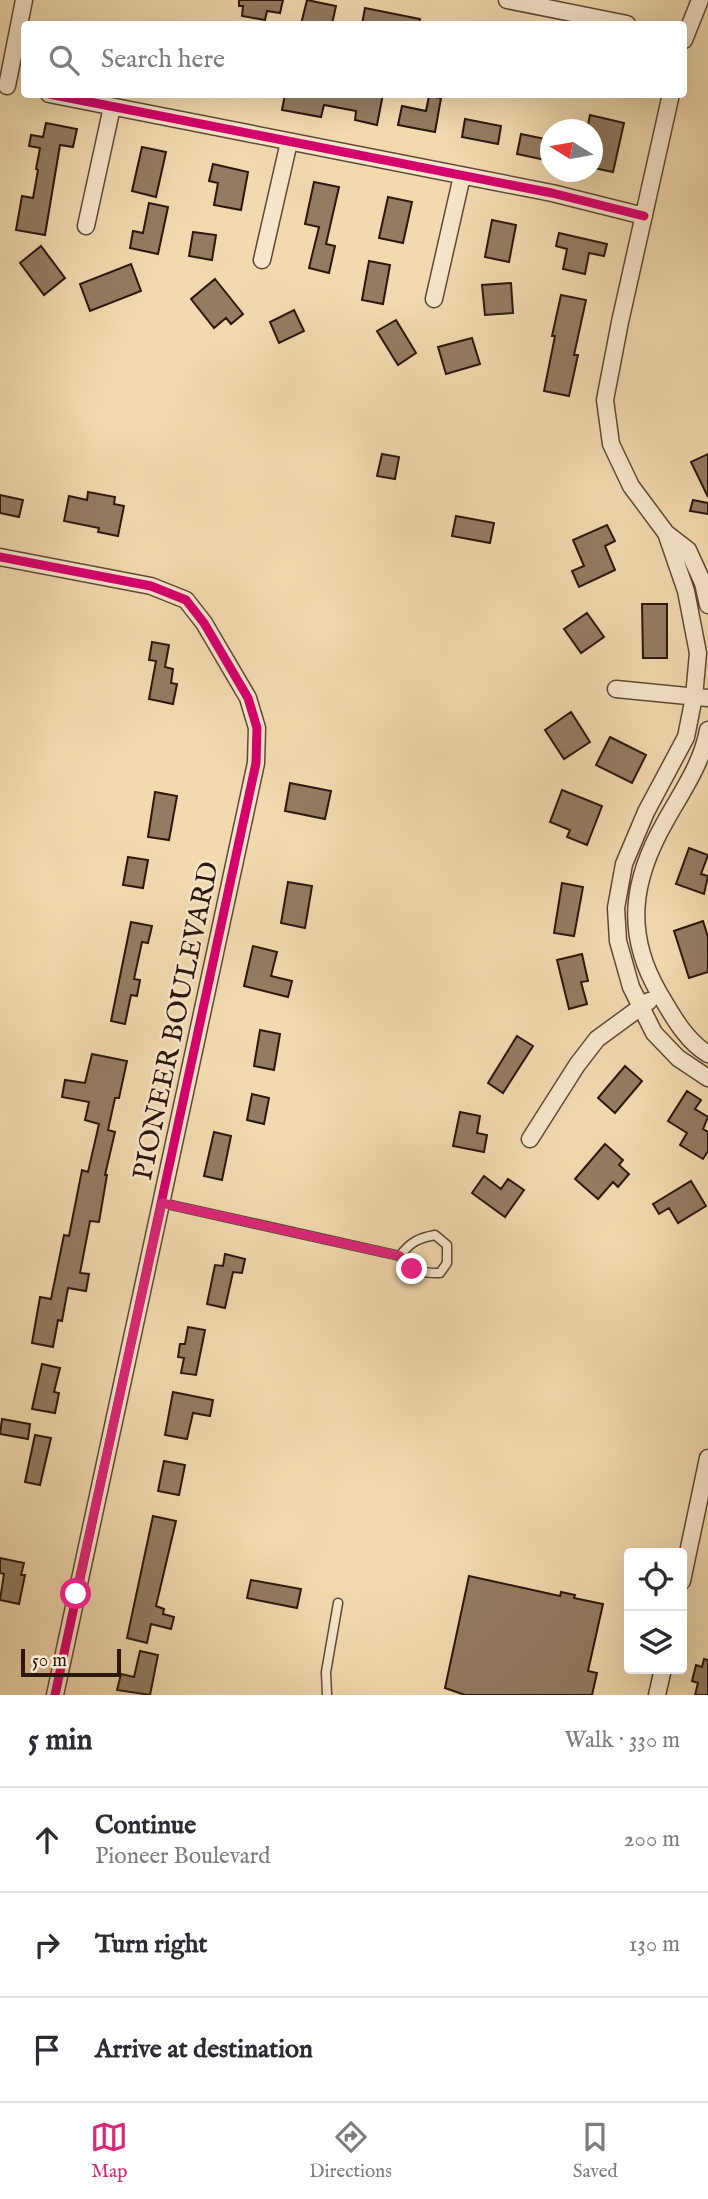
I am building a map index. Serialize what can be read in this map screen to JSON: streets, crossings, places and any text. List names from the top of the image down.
{
  "streets": {
    "street": ["PIONEER BOULEVARD"]
  },
  "scale_bar": "50 m",
  "north": "left",
  "page": {
    "search": "Search here",
    "scale": "50 m",
    "heading": ["5 min", "Walk · 330 m"],
    "list": [
      ["Continue", "Pioneer Boulevard", "200 m"],
      ["Turn right", "130 m"],
      "Arrive at destination"
    ],
    "nav": ["Map", "Directions", "Saved"]
  }
}
